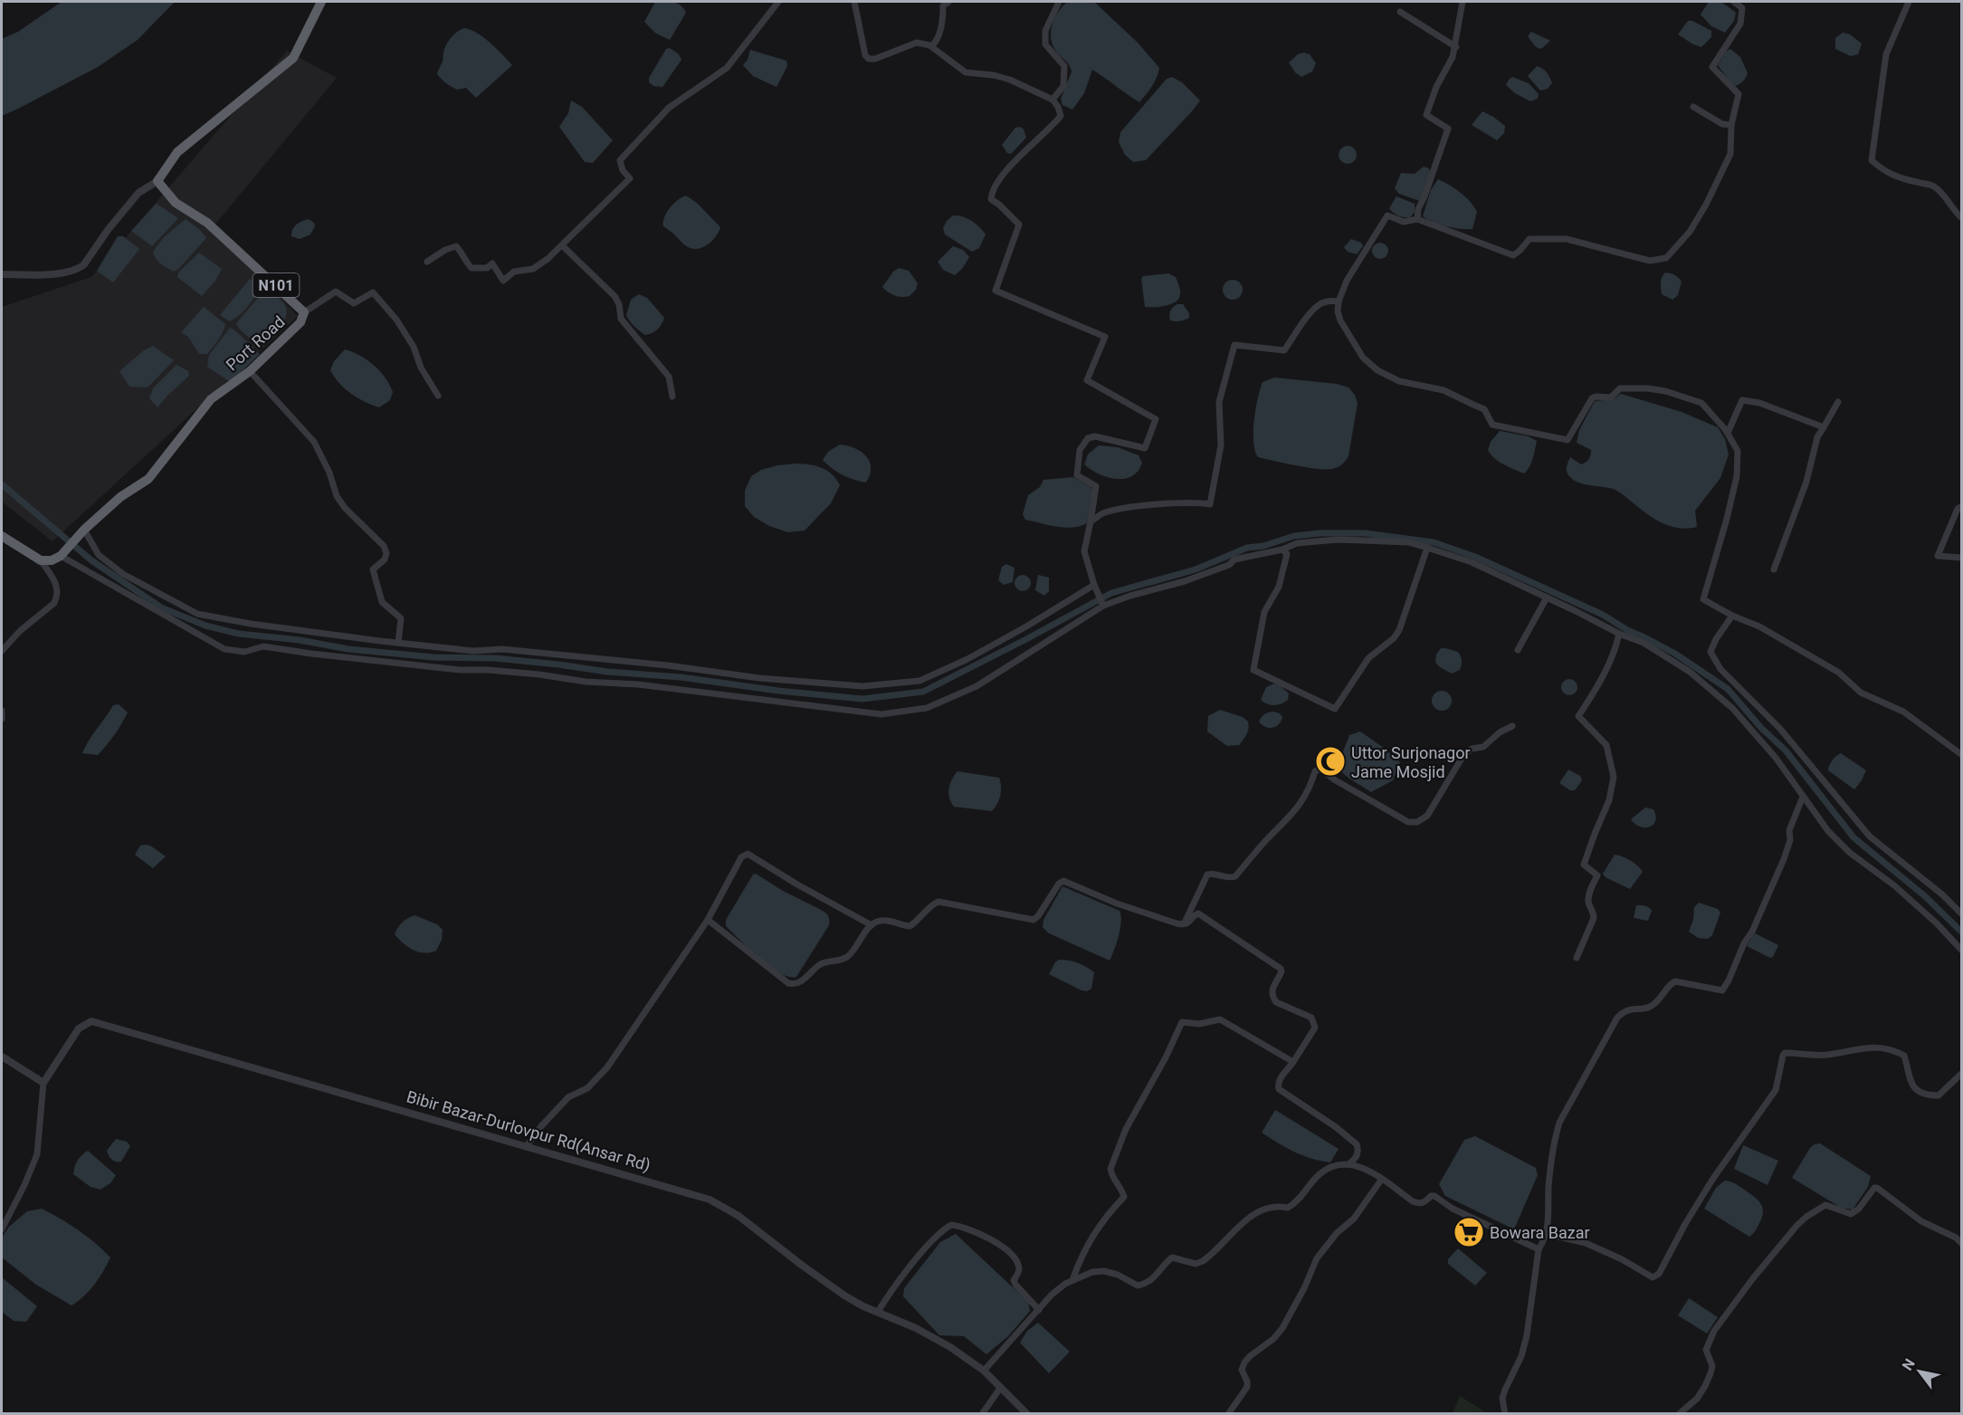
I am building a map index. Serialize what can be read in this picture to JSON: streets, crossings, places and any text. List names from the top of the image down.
{
  "streets": {
    "highway": ["N101", "Port Road"],
    "street": ["Bibir Bazar-Durlovpur Rd(Ansar Rd)"]
  },
  "places": {
    "mosque": ["Uttor Surjonagor Jame Mosjid"],
    "supermarket": ["Bowara Bazar"]
  },
  "north": "top left"
}
